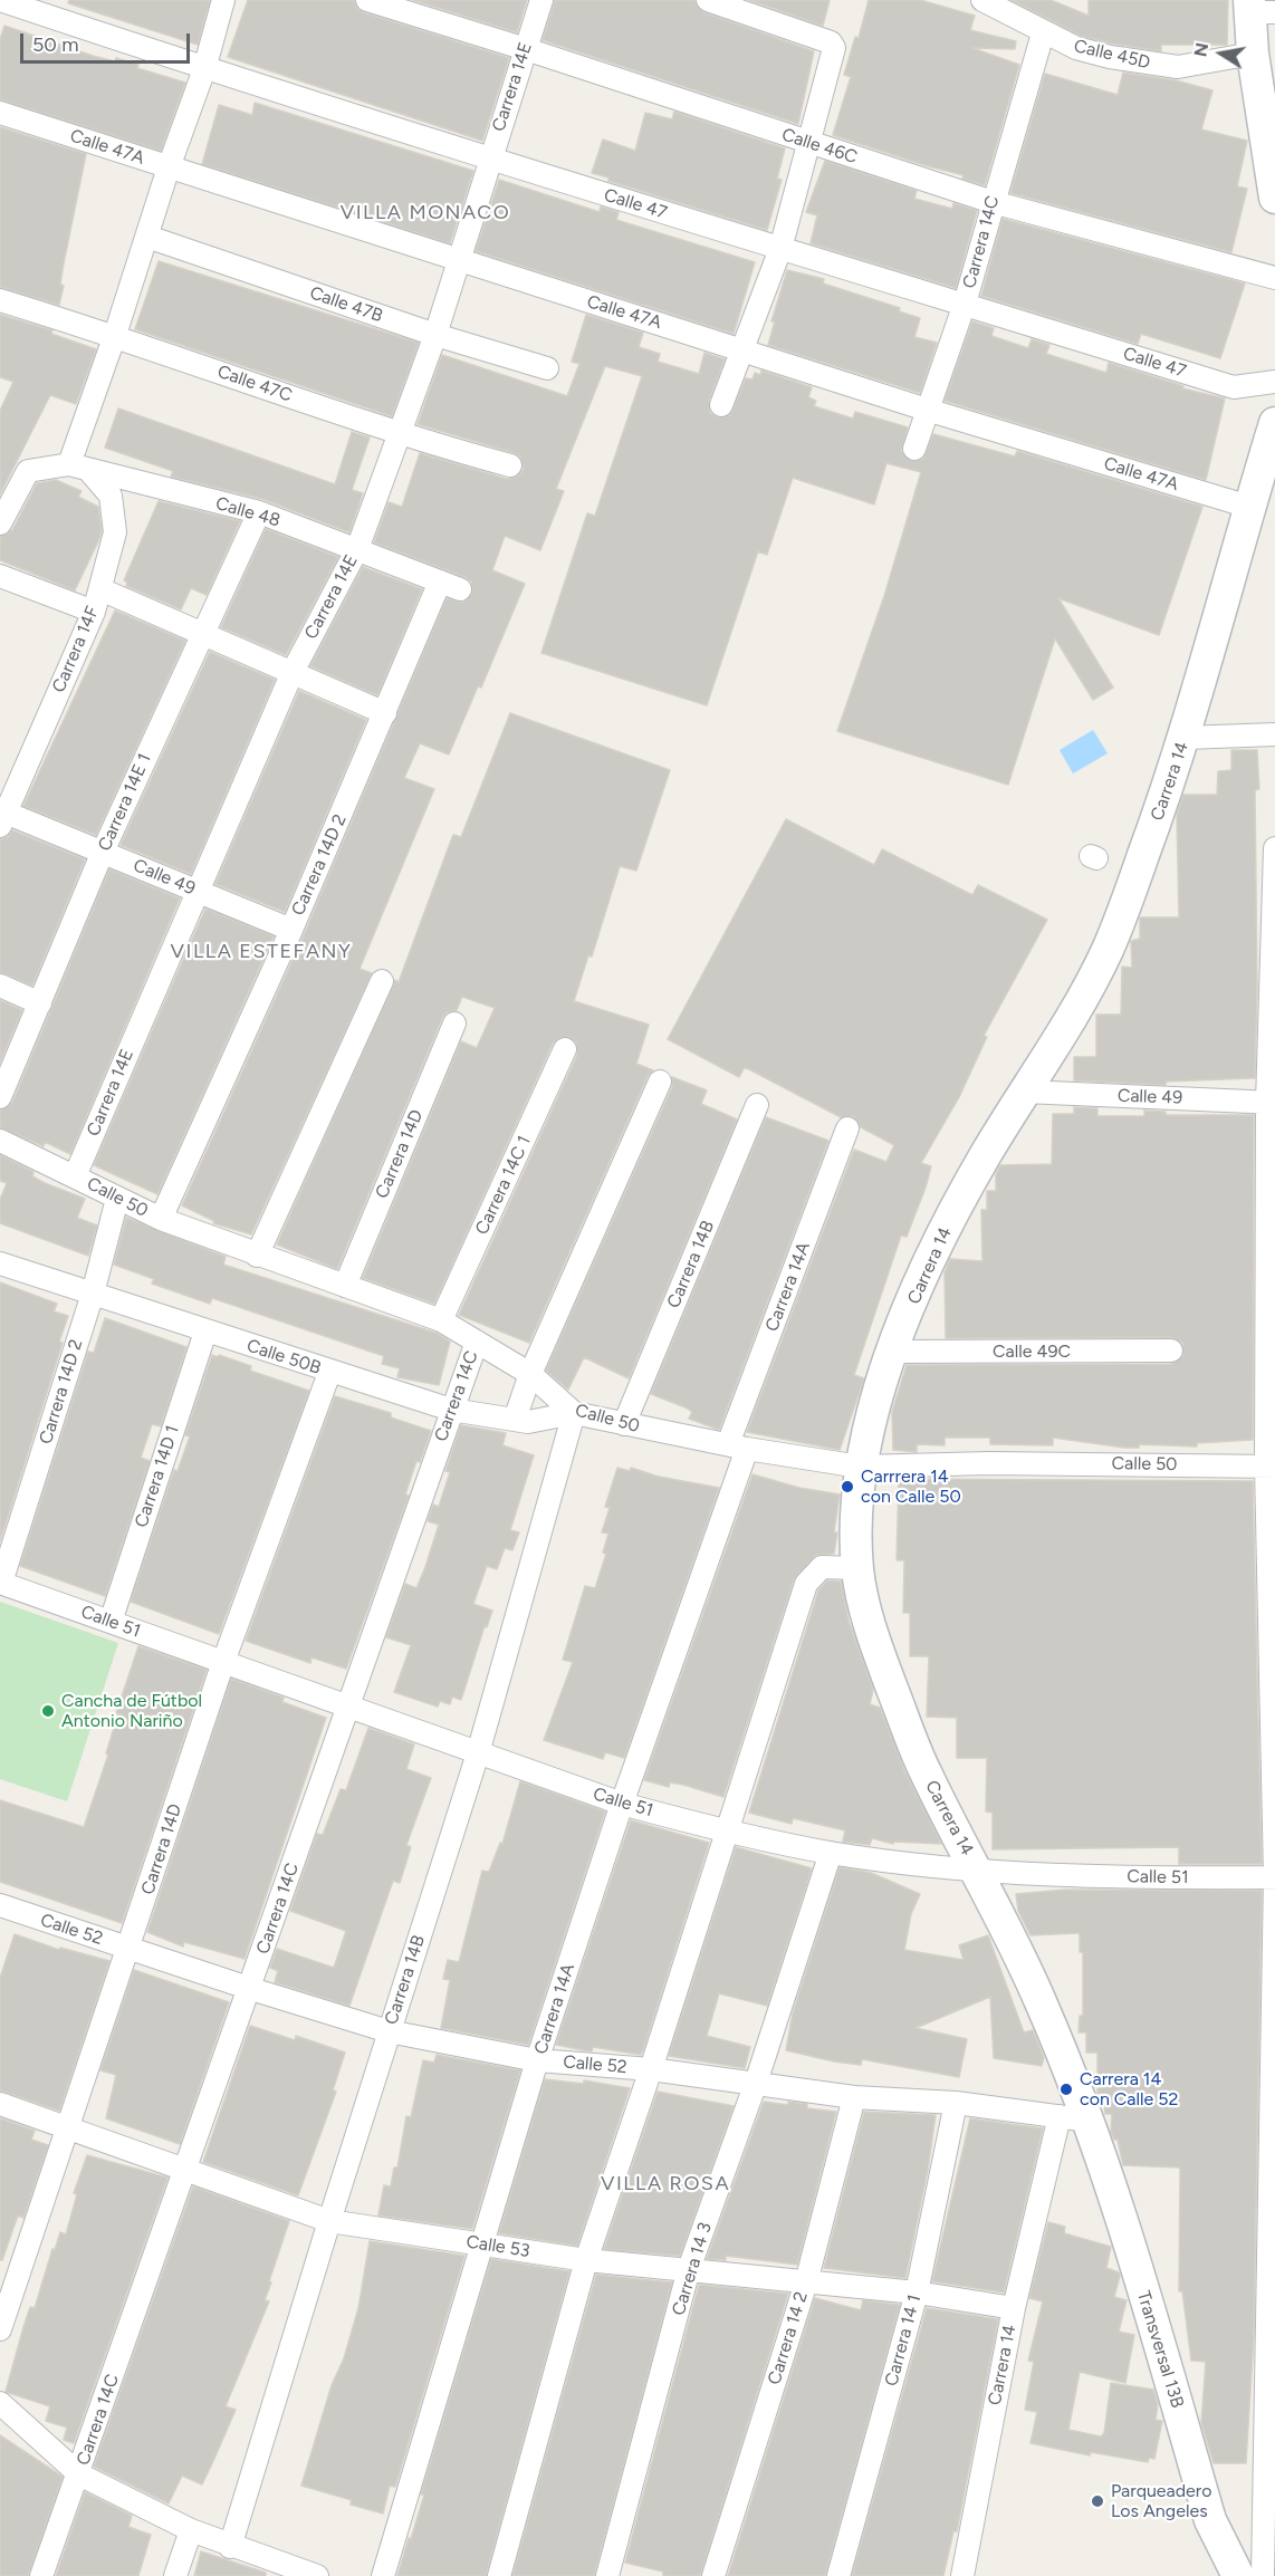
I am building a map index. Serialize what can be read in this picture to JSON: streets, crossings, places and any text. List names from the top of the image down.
{
  "streets": {
    "main road": ["Carrera 14", "Transversal 13B"],
    "street": [
      "Calle 45D",
      "Carrera 14E",
      "Calle 46C",
      "Calle 47A",
      "Calle 47",
      "Carrera 14C",
      "Calle 47B",
      "Calle 47C",
      "Calle 48",
      "Carrera 14F",
      "Carrera 14E 1",
      "Carrera 14D 2",
      "Calle 49",
      "Carrera 14D",
      "Carrera 14C 1",
      "Calle 50",
      "Carrera 14B",
      "Carrera 14A",
      "Calle 49C",
      "Calle 50B",
      "Carrera 14D 1",
      "Calle 51",
      "Calle 52",
      "Calle 53",
      "Carrera 14 3",
      "Carrera 14 2",
      "Carrera 14 1"
    ]
  },
  "crossings": [
    ["Calle 45D", "Carrera 14C"],
    ["Carrera 14E", "Calle 46C"],
    ["Carrera 14E", "Calle 47A"],
    ["Carrera 14E", "Calle 47"],
    ["Carrera 14E", "Calle 47B"],
    ["Carrera 14E", "Calle 47C"],
    ["Carrera 14E", "Calle 48"],
    ["Carrera 14E", "Calle 49"],
    ["Carrera 14E", "Calle 50"],
    ["Calle 46C", "Carrera 14C"],
    ["Calle 47A", "Carrera 14C"],
    ["Calle 47A", "Carrera 14"],
    ["Calle 47", "Carrera 14C"],
    ["Carrera 14C", "Calle 50"],
    ["Carrera 14C", "Calle 50B"],
    ["Carrera 14C", "Calle 51"],
    ["Carrera 14C", "Calle 52"],
    ["Carrera 14C", "Calle 53"],
    ["Calle 48", "Carrera 14F"],
    ["Calle 48", "Carrera 14E 1"],
    ["Calle 48", "Carrera 14D 2"],
    ["Carrera 14F", "Calle 49"],
    ["Carrera 14", "Calle 49"],
    ["Carrera 14", "Calle 50"],
    ["Carrera 14", "Calle 49C"],
    ["Carrera 14", "Calle 51"],
    ["Carrera 14", "Calle 52"],
    ["Carrera 14", "Calle 53"],
    ["Carrera 14", "Transversal 13B"],
    ["Carrera 14E 1", "Calle 49"],
    ["Carrera 14D 2", "Calle 49"],
    ["Carrera 14D 2", "Calle 50"],
    ["Carrera 14D 2", "Calle 50B"],
    ["Carrera 14D 2", "Calle 51"],
    ["Carrera 14D", "Calle 50"],
    ["Carrera 14D", "Calle 50B"],
    ["Carrera 14D", "Calle 51"],
    ["Carrera 14D", "Calle 52"],
    ["Carrera 14D", "Calle 53"],
    ["Carrera 14C 1", "Calle 50"],
    ["Calle 50", "Carrera 14B"],
    ["Calle 50", "Carrera 14A"],
    ["Calle 50", "Calle 50B"],
    ["Carrera 14B", "Calle 50B"],
    ["Carrera 14B", "Calle 51"],
    ["Carrera 14B", "Calle 52"],
    ["Carrera 14B", "Calle 53"],
    ["Carrera 14A", "Calle 51"],
    ["Carrera 14A", "Calle 52"],
    ["Carrera 14A", "Calle 53"],
    ["Calle 50B", "Carrera 14D 1"],
    ["Carrera 14D 1", "Calle 51"],
    ["Calle 51", "Carrera 14 3"],
    ["Calle 52", "Carrera 14 3"],
    ["Calle 52", "Carrera 14 2"],
    ["Calle 52", "Carrera 14 1"],
    ["Calle 52", "Transversal 13B"],
    ["Calle 53", "Carrera 14 3"],
    ["Calle 53", "Carrera 14 2"],
    ["Calle 53", "Carrera 14 1"]
  ],
  "districts": ["VILLA MONACO", "VILLA ESTEFANY", "VILLA ROSA"],
  "places": [
    "Carrrera 14 con Calle 50",
    "Cancha de Fútbol Antonio Nariño",
    "Carrera 14 con Calle 52",
    "Parqueadero Los Angeles"
  ],
  "scale_bar": "50 m",
  "north": "left"
}
